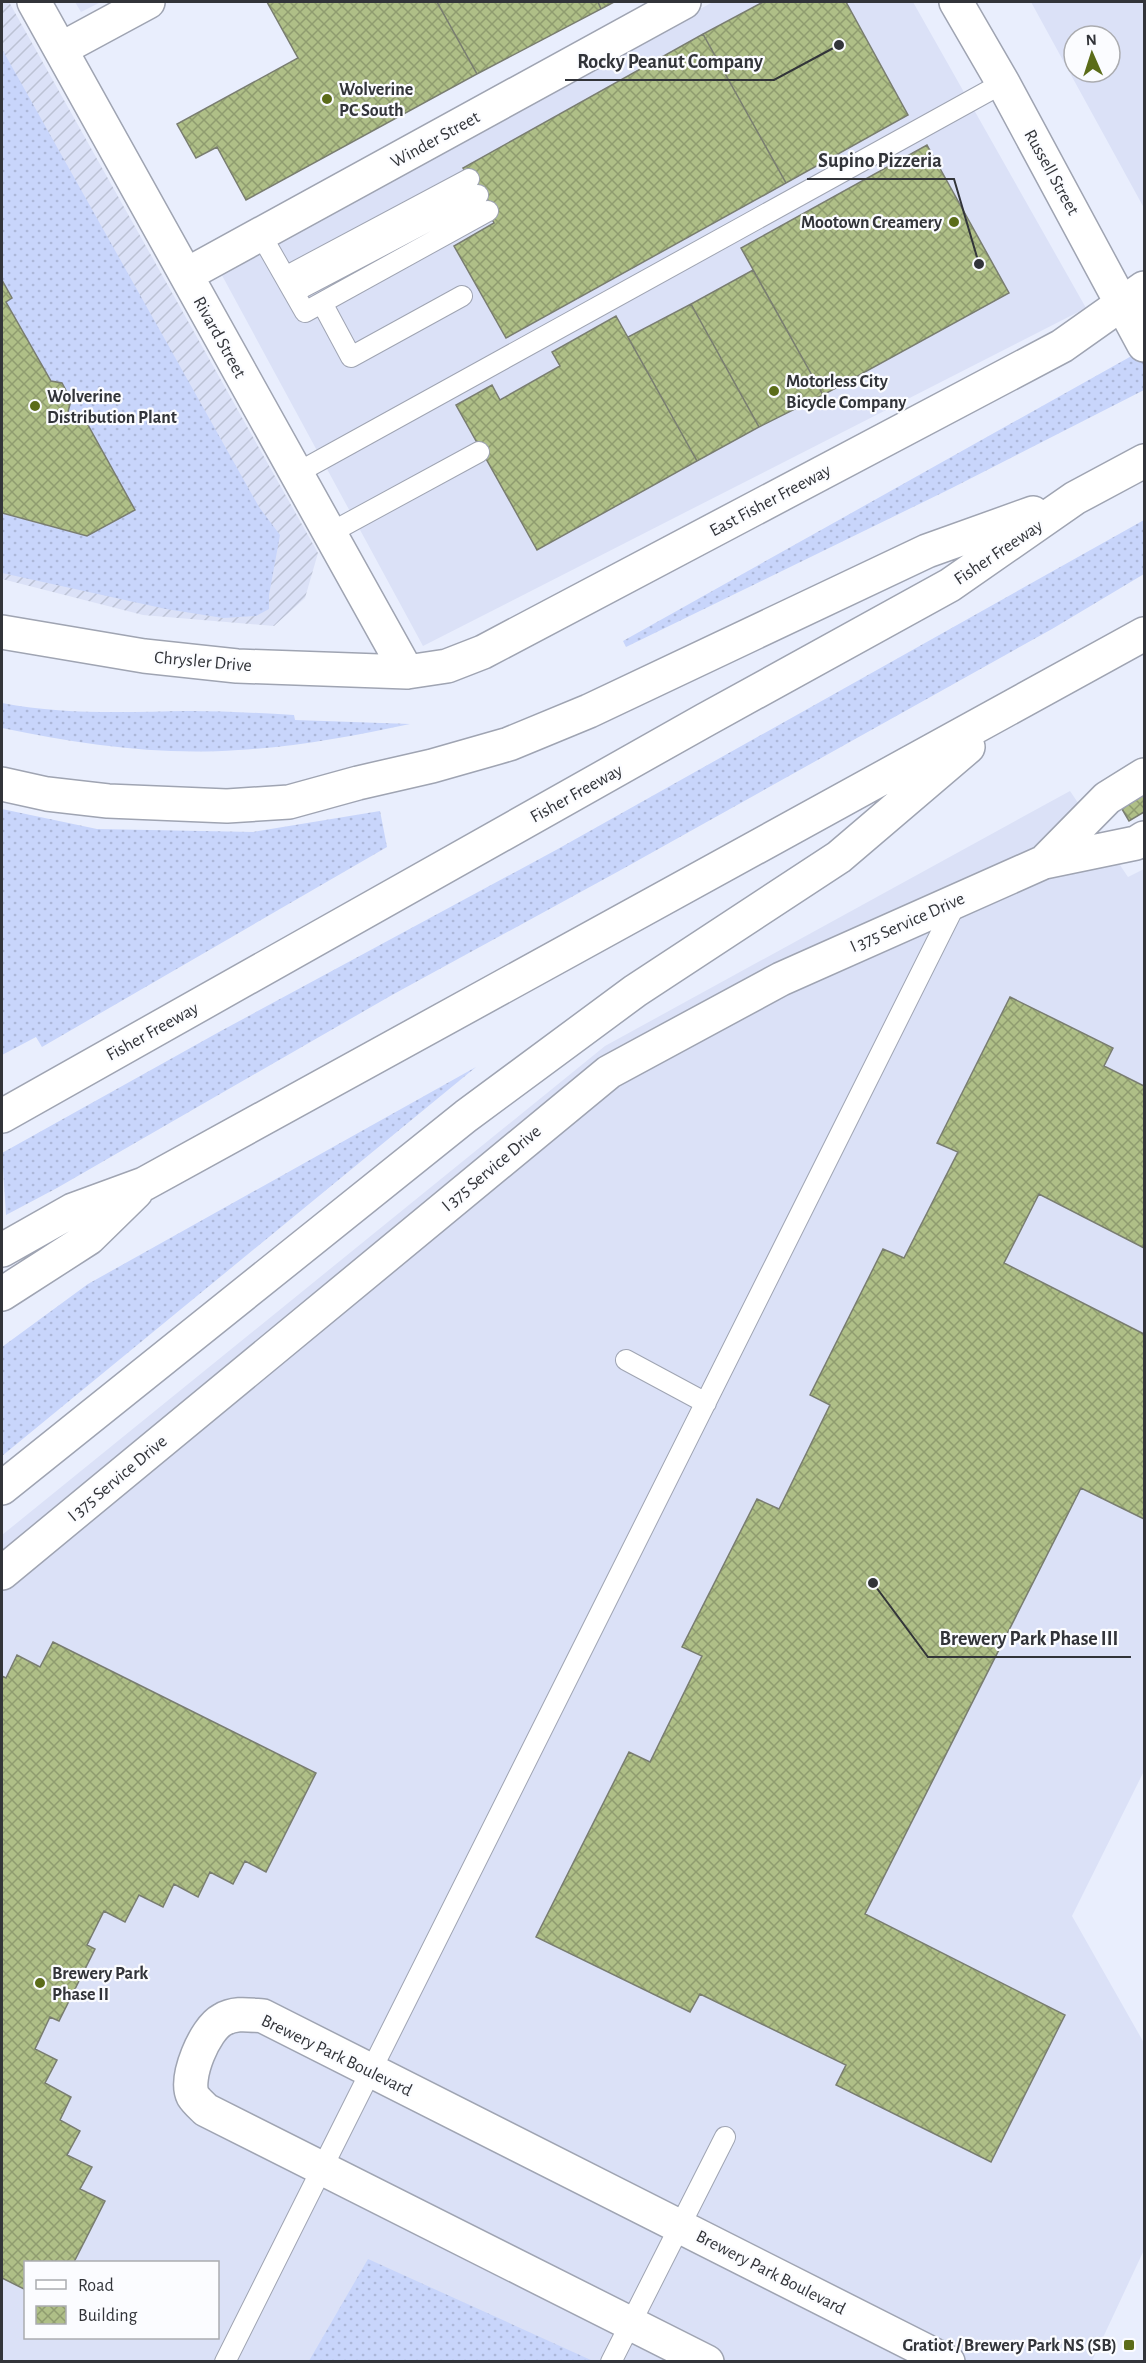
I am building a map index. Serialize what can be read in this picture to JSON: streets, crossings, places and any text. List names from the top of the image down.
{
  "streets": {
    "main road": [
      "Winder Street",
      "Russell Street",
      "Rivard Street",
      "East Fisher Freeway",
      "Fisher Freeway",
      "Chrysler Drive",
      "I 375 Service Drive",
      "Brewery Park Boulevard"
    ]
  },
  "crossings": [
    ["Winder Street", "Rivard Street"],
    ["Russell Street", "East Fisher Freeway"],
    ["Rivard Street", "East Fisher Freeway"],
    ["Rivard Street", "Chrysler Drive"],
    ["East Fisher Freeway", "Chrysler Drive"]
  ],
  "places": {
    "other": [
      "Rocky Peanut Company",
      "Wolverine PC South",
      "Mootown Creamery",
      "Supino Pizzeria",
      "Motorless City Bicycle Company",
      "Wolverine Distribution Plant",
      "Brewery Park Phase III",
      "Brewery Park Phase II"
    ],
    "transit": ["Gratiot / Brewery Park NS (SB)"]
  },
  "legend": ["Road", "Building"],
  "north": "top"
}
